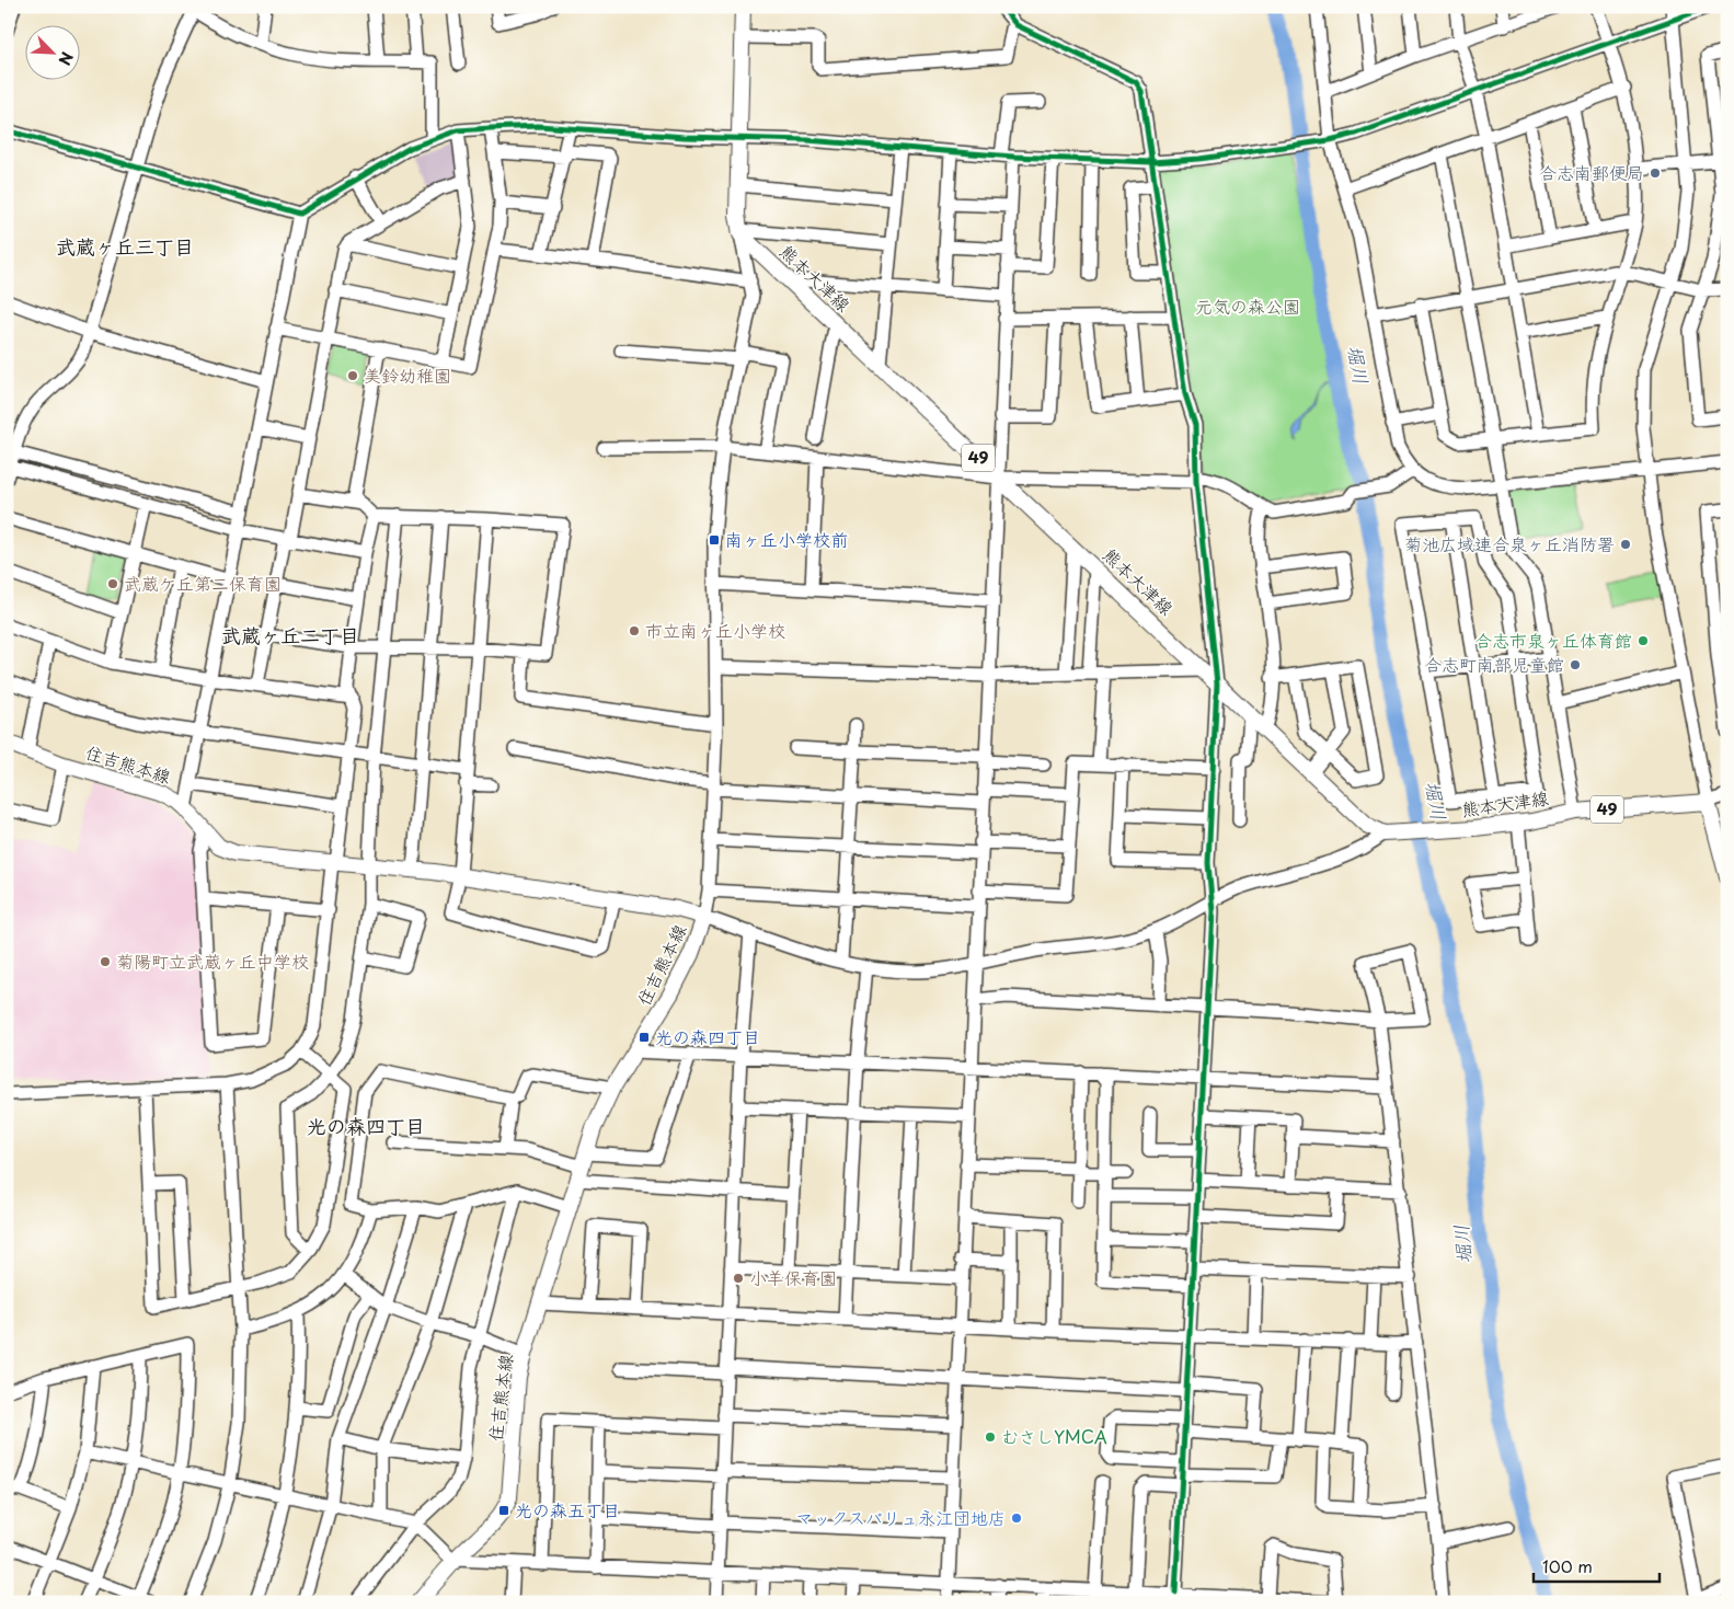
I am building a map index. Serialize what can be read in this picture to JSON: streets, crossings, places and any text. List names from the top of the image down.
{
  "streets": {
    "main road": ["熊本大津線", "49", "住吉熊本線"]
  },
  "districts": ["武蔵ヶ丘三丁目", "武蔵ヶ丘二丁目", "光の森四丁目"],
  "water": ["堀川"],
  "parks": ["元気の森公園"],
  "places": {
    "other": [
      "合志南郵便局",
      "美鈴幼稚園",
      "菊池広域連合泉ヶ丘消防署",
      "武蔵ケ丘第二保育園",
      "市立南ヶ丘小学校",
      "合志市泉ヶ丘体育館",
      "合志町南部児童館",
      "菊陽町立武蔵ヶ丘中学校",
      "小羊保育園",
      "むさしYMCA",
      "マックスバリュ永江団地店"
    ],
    "transit": ["南ヶ丘小学校前", "光の森四丁目", "光の森五丁目"]
  },
  "scale_bar": "100 m",
  "north": "bottom right"
}
